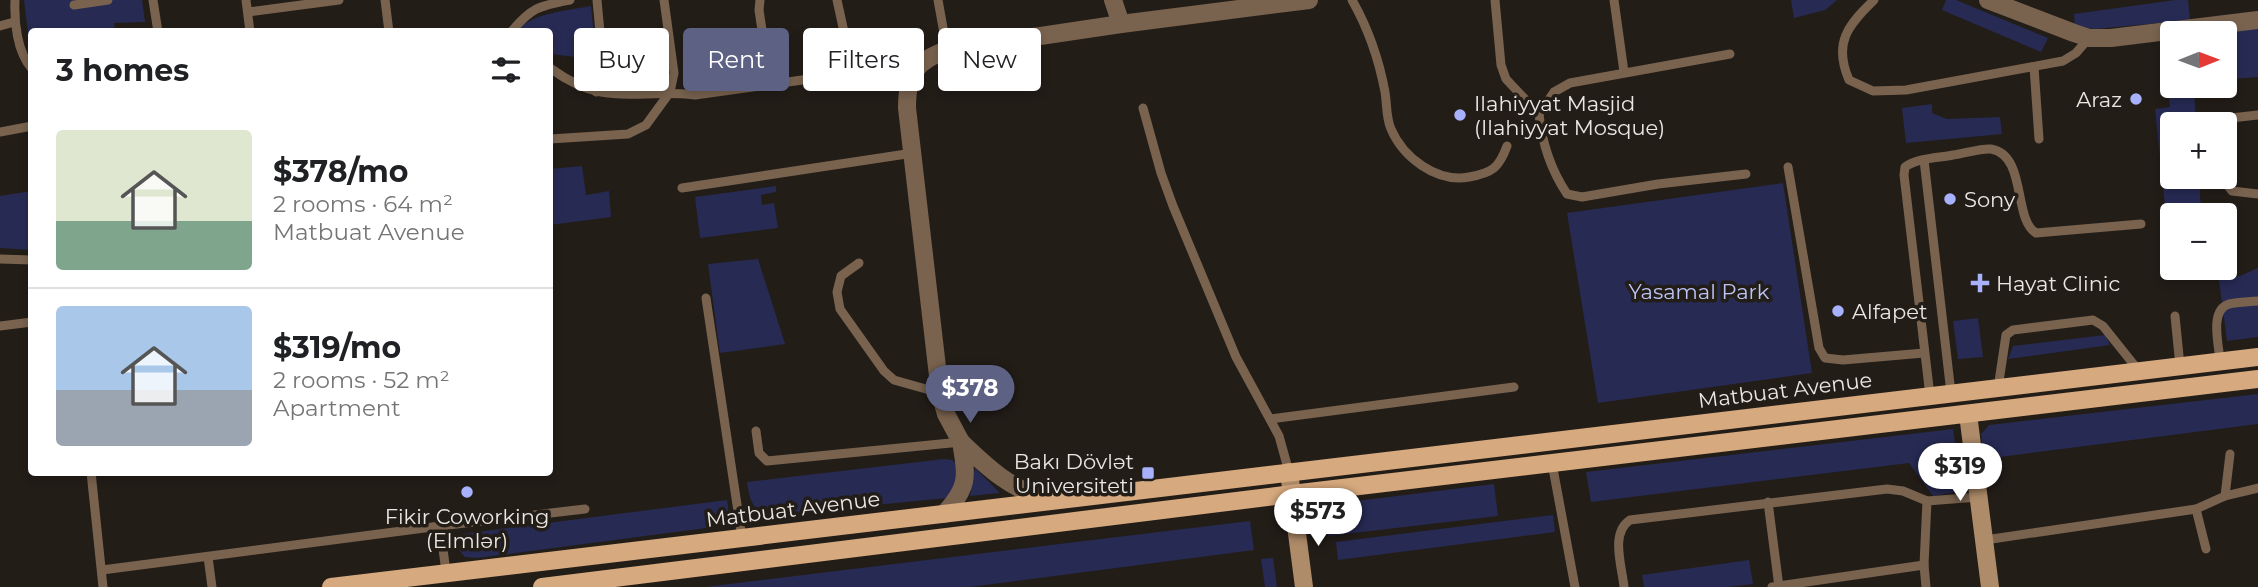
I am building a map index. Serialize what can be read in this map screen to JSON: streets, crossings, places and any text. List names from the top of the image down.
{
  "streets": {
    "main road": ["Matbuat Avenue"]
  },
  "parks": ["Yasamal Park"],
  "places": {
    "other": [
      "Araz",
      "Ilahiyyat Masjid (Ilahiyyat Mosque)",
      "Sony",
      "Alfapet",
      "Fikir Coworking (Elmlər)"
    ],
    "health": ["Hayat Clinic"],
    "transit": ["Bakı Dövlət Universiteti"]
  },
  "north": "right",
  "page": {
    "map_buttons": ["+", "−"],
    "chip": [
      "Buy",
      "Rent",
      "Filters",
      "New"
    ],
    "heading": "3 homes",
    "list": [
      {
        "name": "$378/mo",
        "note": "2 rooms · 64 m² · Matbuat Avenue"
      },
      {
        "name": "$319/mo",
        "note": "2 rooms · 52 m² · Apartment"
      }
    ],
    "price": ["$378", "$319", "$573"]
  }
}
